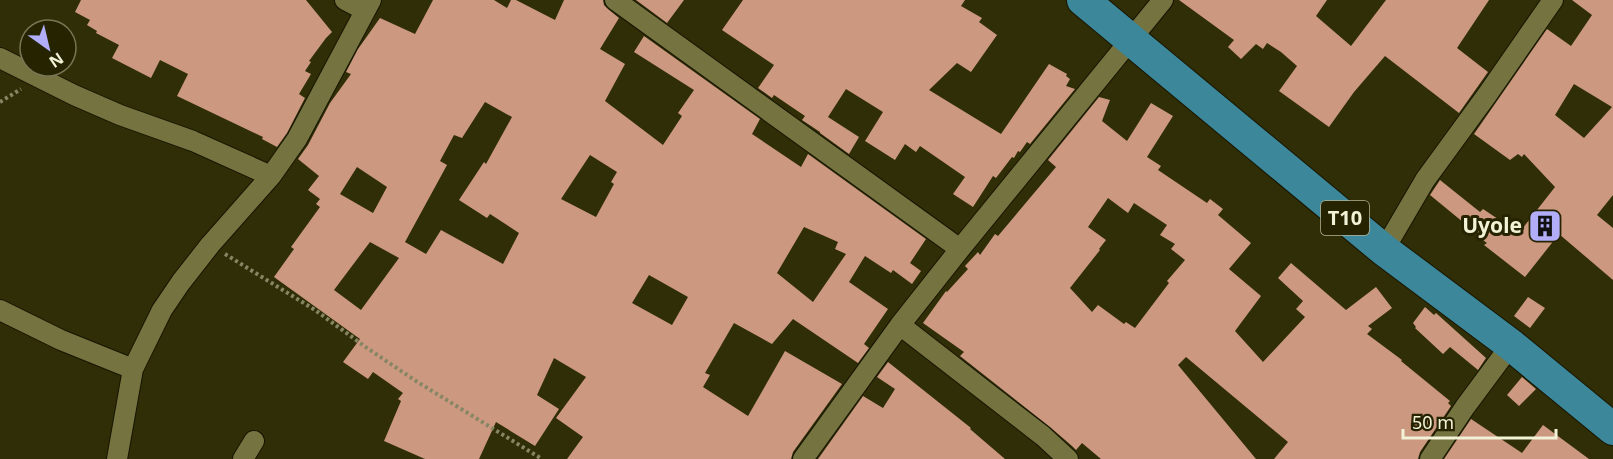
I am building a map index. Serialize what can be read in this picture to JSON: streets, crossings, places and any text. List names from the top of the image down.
{
  "streets": {
    "highway": ["T10"]
  },
  "places": {
    "building": ["Uyole"]
  },
  "scale_bar": "50 m",
  "north": "bottom right"
}
